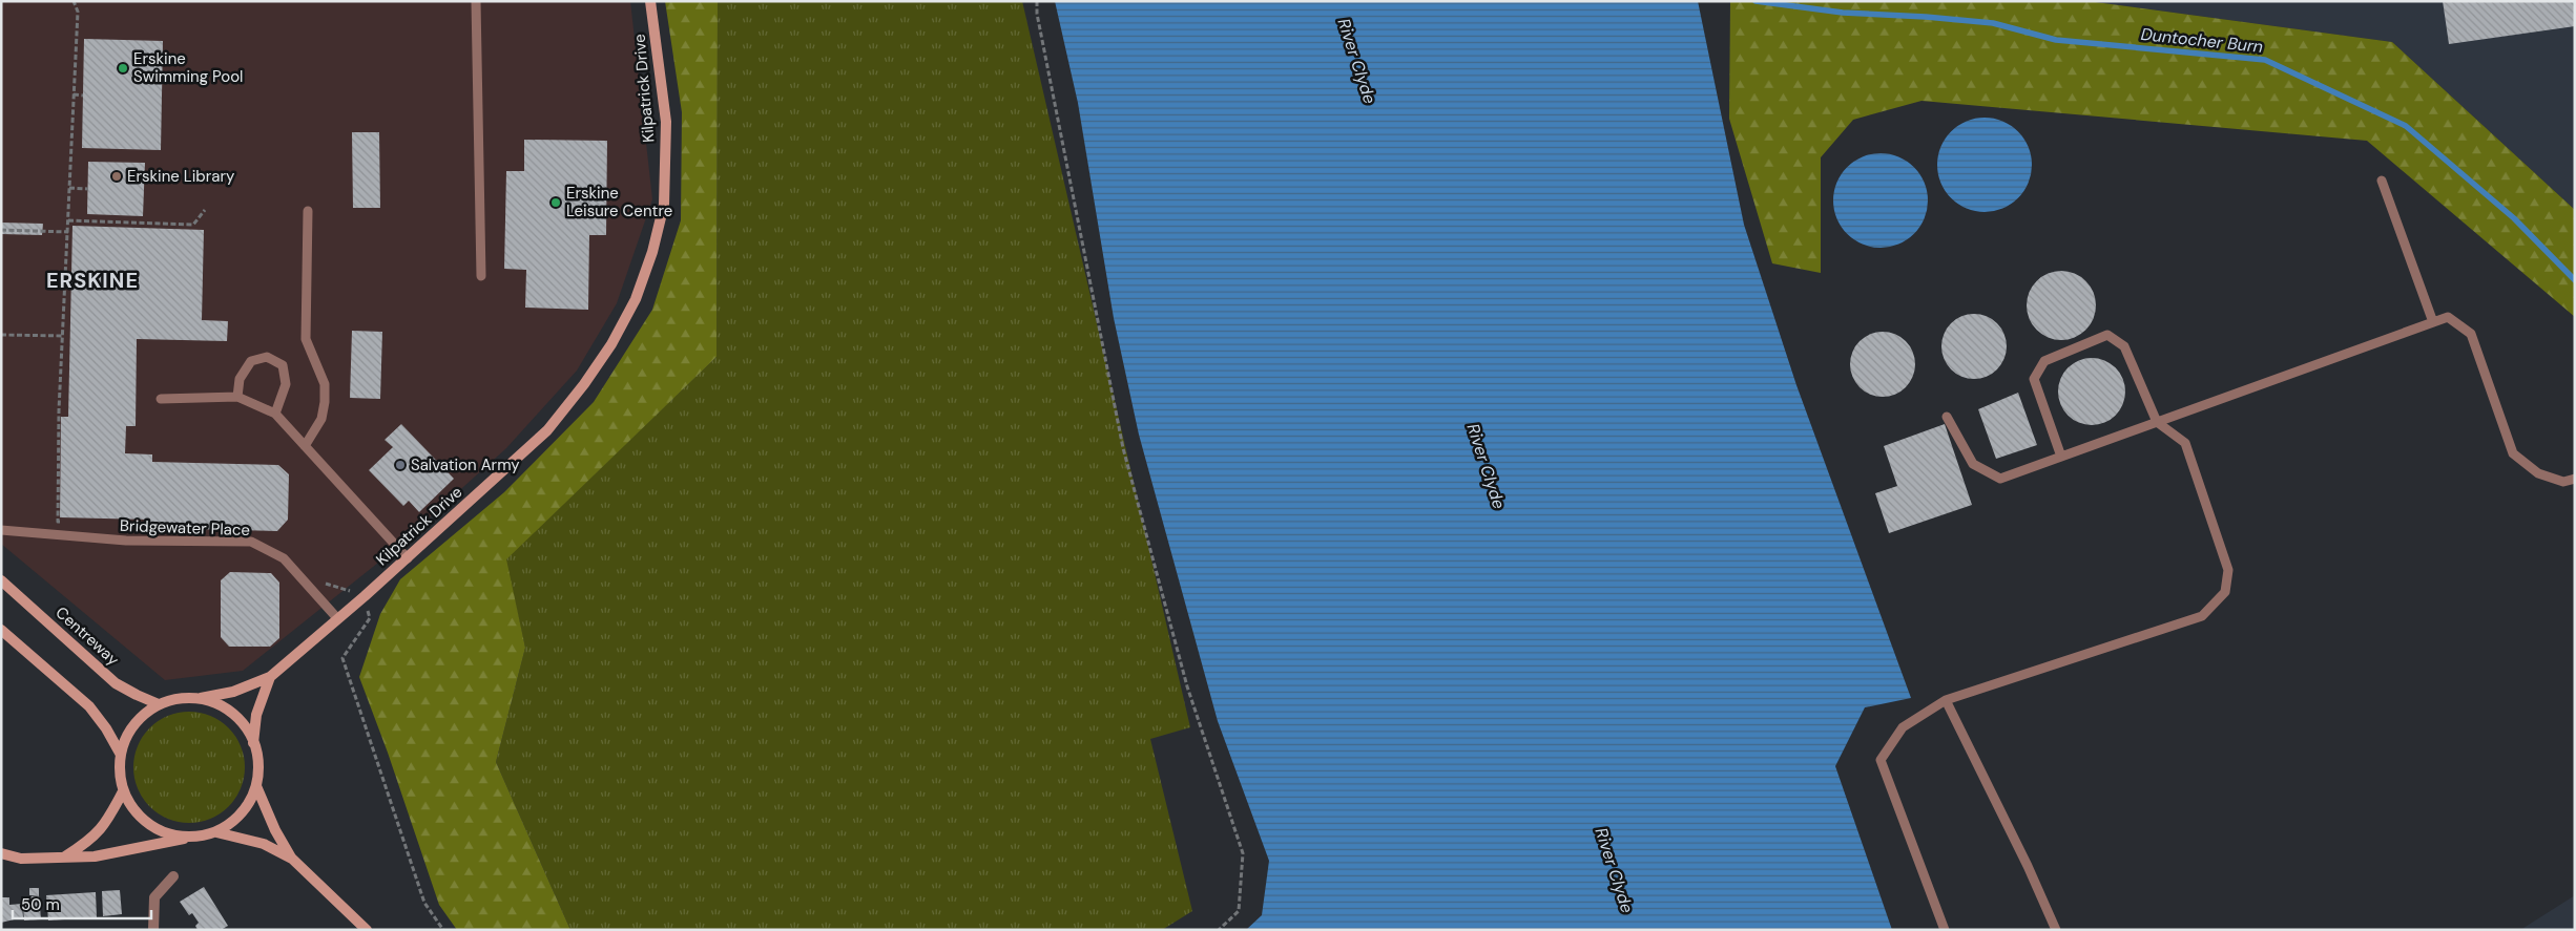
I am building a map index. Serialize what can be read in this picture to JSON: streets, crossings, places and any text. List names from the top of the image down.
{
  "streets": {
    "street": ["Kilpatrick Drive", "Centreway"],
    "lane": ["Bridgewater Place"]
  },
  "crossings": [
    ["Kilpatrick Drive", "Bridgewater Place"],
    ["Kilpatrick Drive", "Centreway"]
  ],
  "districts": ["ERSKINE"],
  "water": ["Duntocher Burn", "River Clyde"],
  "places": [
    "Erskine Swimming Pool",
    "Erskine Library",
    "Erskine Leisure Centre",
    "Salvation Army"
  ],
  "scale_bar": "50 m"
}
